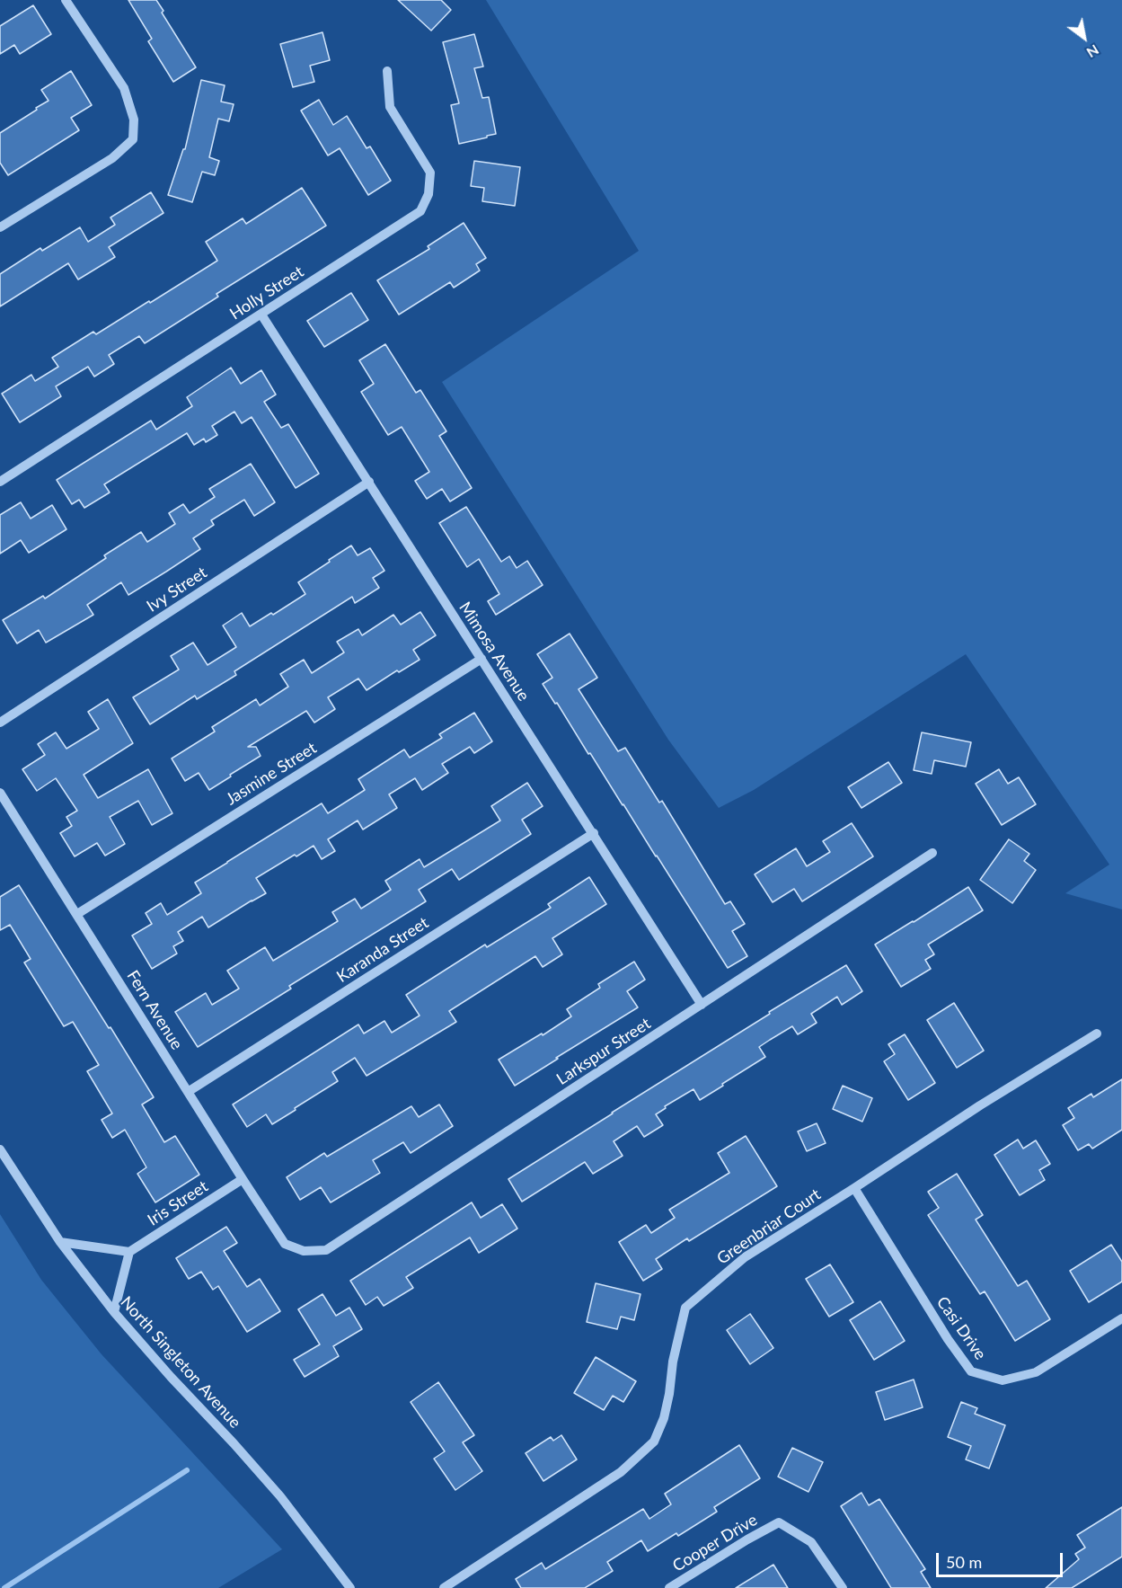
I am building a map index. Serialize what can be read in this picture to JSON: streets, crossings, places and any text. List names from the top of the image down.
{
  "streets": {
    "street": [
      "Holly Street",
      "Ivy Street",
      "Mimosa Avenue",
      "Jasmine Street",
      "Karanda Street",
      "Fern Avenue",
      "Larkspur Street",
      "Iris Street",
      "Greenbriar Court",
      "Casi Drive",
      "North Singleton Avenue",
      "Cooper Drive"
    ]
  },
  "crossings": [
    ["Holly Street", "Mimosa Avenue"],
    ["Ivy Street", "Mimosa Avenue"],
    ["Mimosa Avenue", "Jasmine Street"],
    ["Mimosa Avenue", "Karanda Street"],
    ["Mimosa Avenue", "Larkspur Street"],
    ["Jasmine Street", "Fern Avenue"],
    ["Karanda Street", "Fern Avenue"],
    ["Fern Avenue", "Larkspur Street"],
    ["Fern Avenue", "Iris Street"],
    ["Greenbriar Court", "Casi Drive"]
  ],
  "scale_bar": "50 m",
  "north": "bottom right"
}
